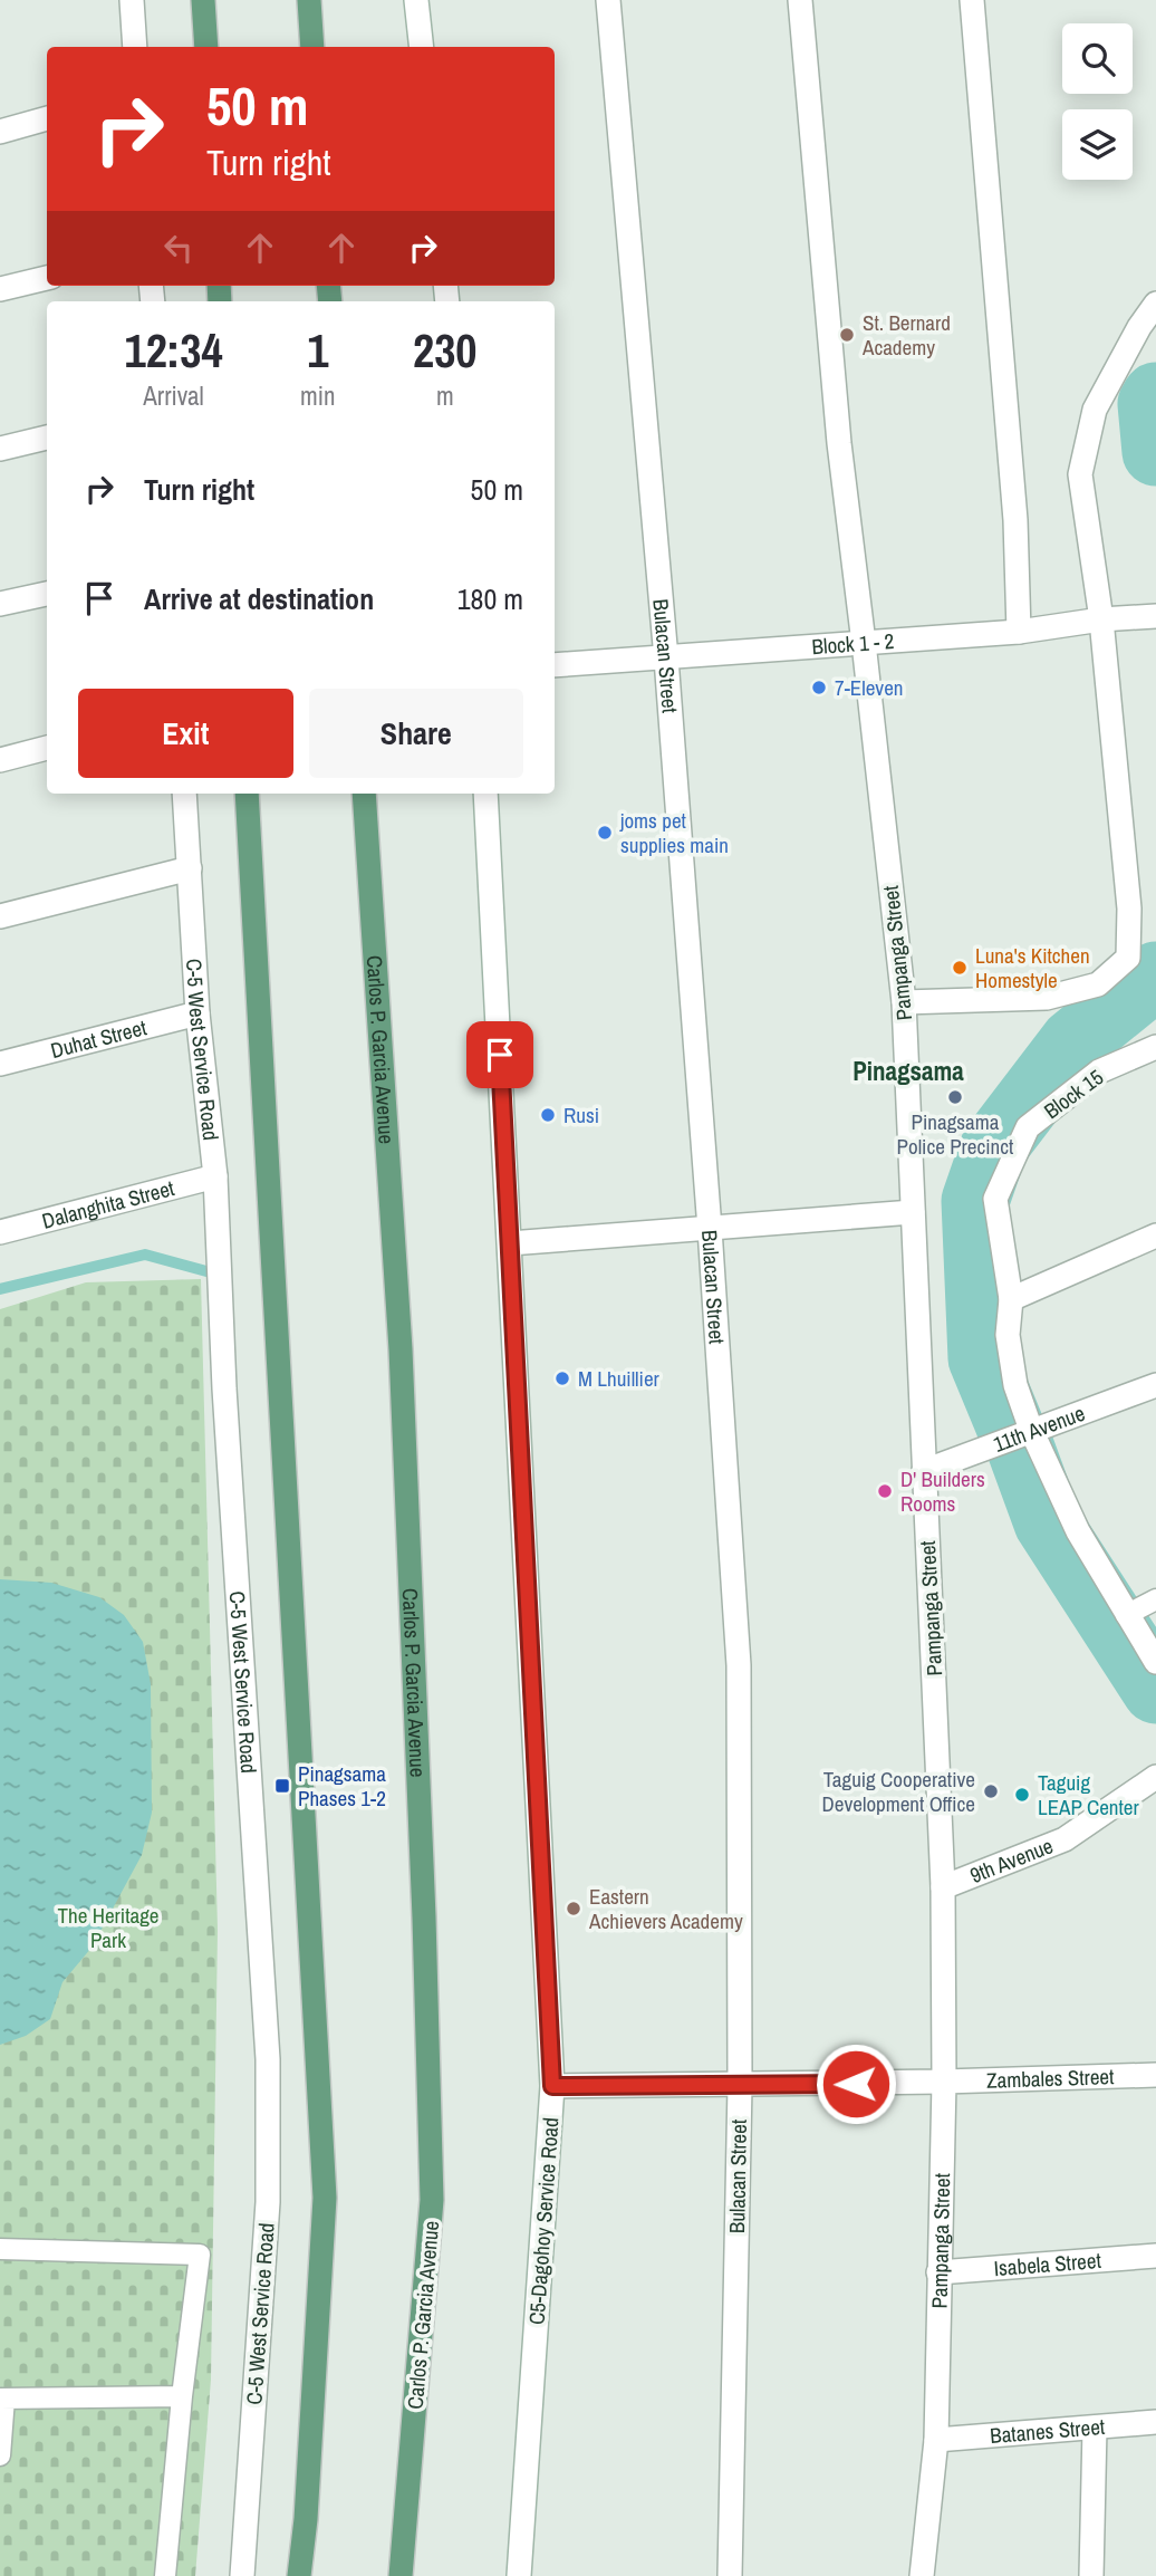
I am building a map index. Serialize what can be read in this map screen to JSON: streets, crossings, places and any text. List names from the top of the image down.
{
  "streets": {
    "main road": ["Carlos P. Garcia Avenue"],
    "street": [
      "Block 1 - 2",
      "Bulacan Street",
      "Pampanga Street",
      "Duhat Street",
      "C-5 West Service Road",
      "Block 15",
      "Dalanghita Street",
      "11th Avenue",
      "9th Avenue",
      "Zambales Street",
      "C5-Dagohoy Service Road",
      "Isabela Street",
      "Batanes Street"
    ]
  },
  "crossings": [
    ["Block 1 - 2", "Bulacan Street"],
    ["Block 1 - 2", "Pampanga Street"],
    ["Bulacan Street", "Zambales Street"],
    ["Pampanga Street", "11th Avenue"],
    ["Pampanga Street", "9th Avenue"],
    ["Pampanga Street", "Zambales Street"],
    ["Pampanga Street", "Isabela Street"],
    ["Pampanga Street", "Batanes Street"],
    ["Duhat Street", "C-5 West Service Road"],
    ["C-5 West Service Road", "Dalanghita Street"],
    ["Block 15", "11th Avenue"],
    ["Zambales Street", "C5-Dagohoy Service Road"]
  ],
  "districts": ["Pinagsama"],
  "parks": ["The Heritage Park"],
  "places": {
    "other": [
      "St. Bernard Academy",
      "7-Eleven",
      "joms pet supplies main",
      "Luna's Kitchen Homestyle",
      "Pinagsama Police Precinct",
      "Rusi",
      "M Lhuillier",
      "D' Builders Rooms",
      "Taguig Cooperative Development Office",
      "Taguig LEAP Center",
      "Eastern Achievers Academy"
    ],
    "transit": ["Pinagsama Phases 1-2"]
  },
  "page": {
    "turn": ["50 m", "Turn right"],
    "eta": [
      "12:34",
      "Arrival",
      "1",
      "min",
      "230",
      "m"
    ],
    "list": [
      {
        "name": "Turn right",
        "value": "50 m"
      },
      {
        "name": "Arrive at destination",
        "value": "180 m"
      }
    ],
    "buttons": ["Exit", "Share"]
  }
}
